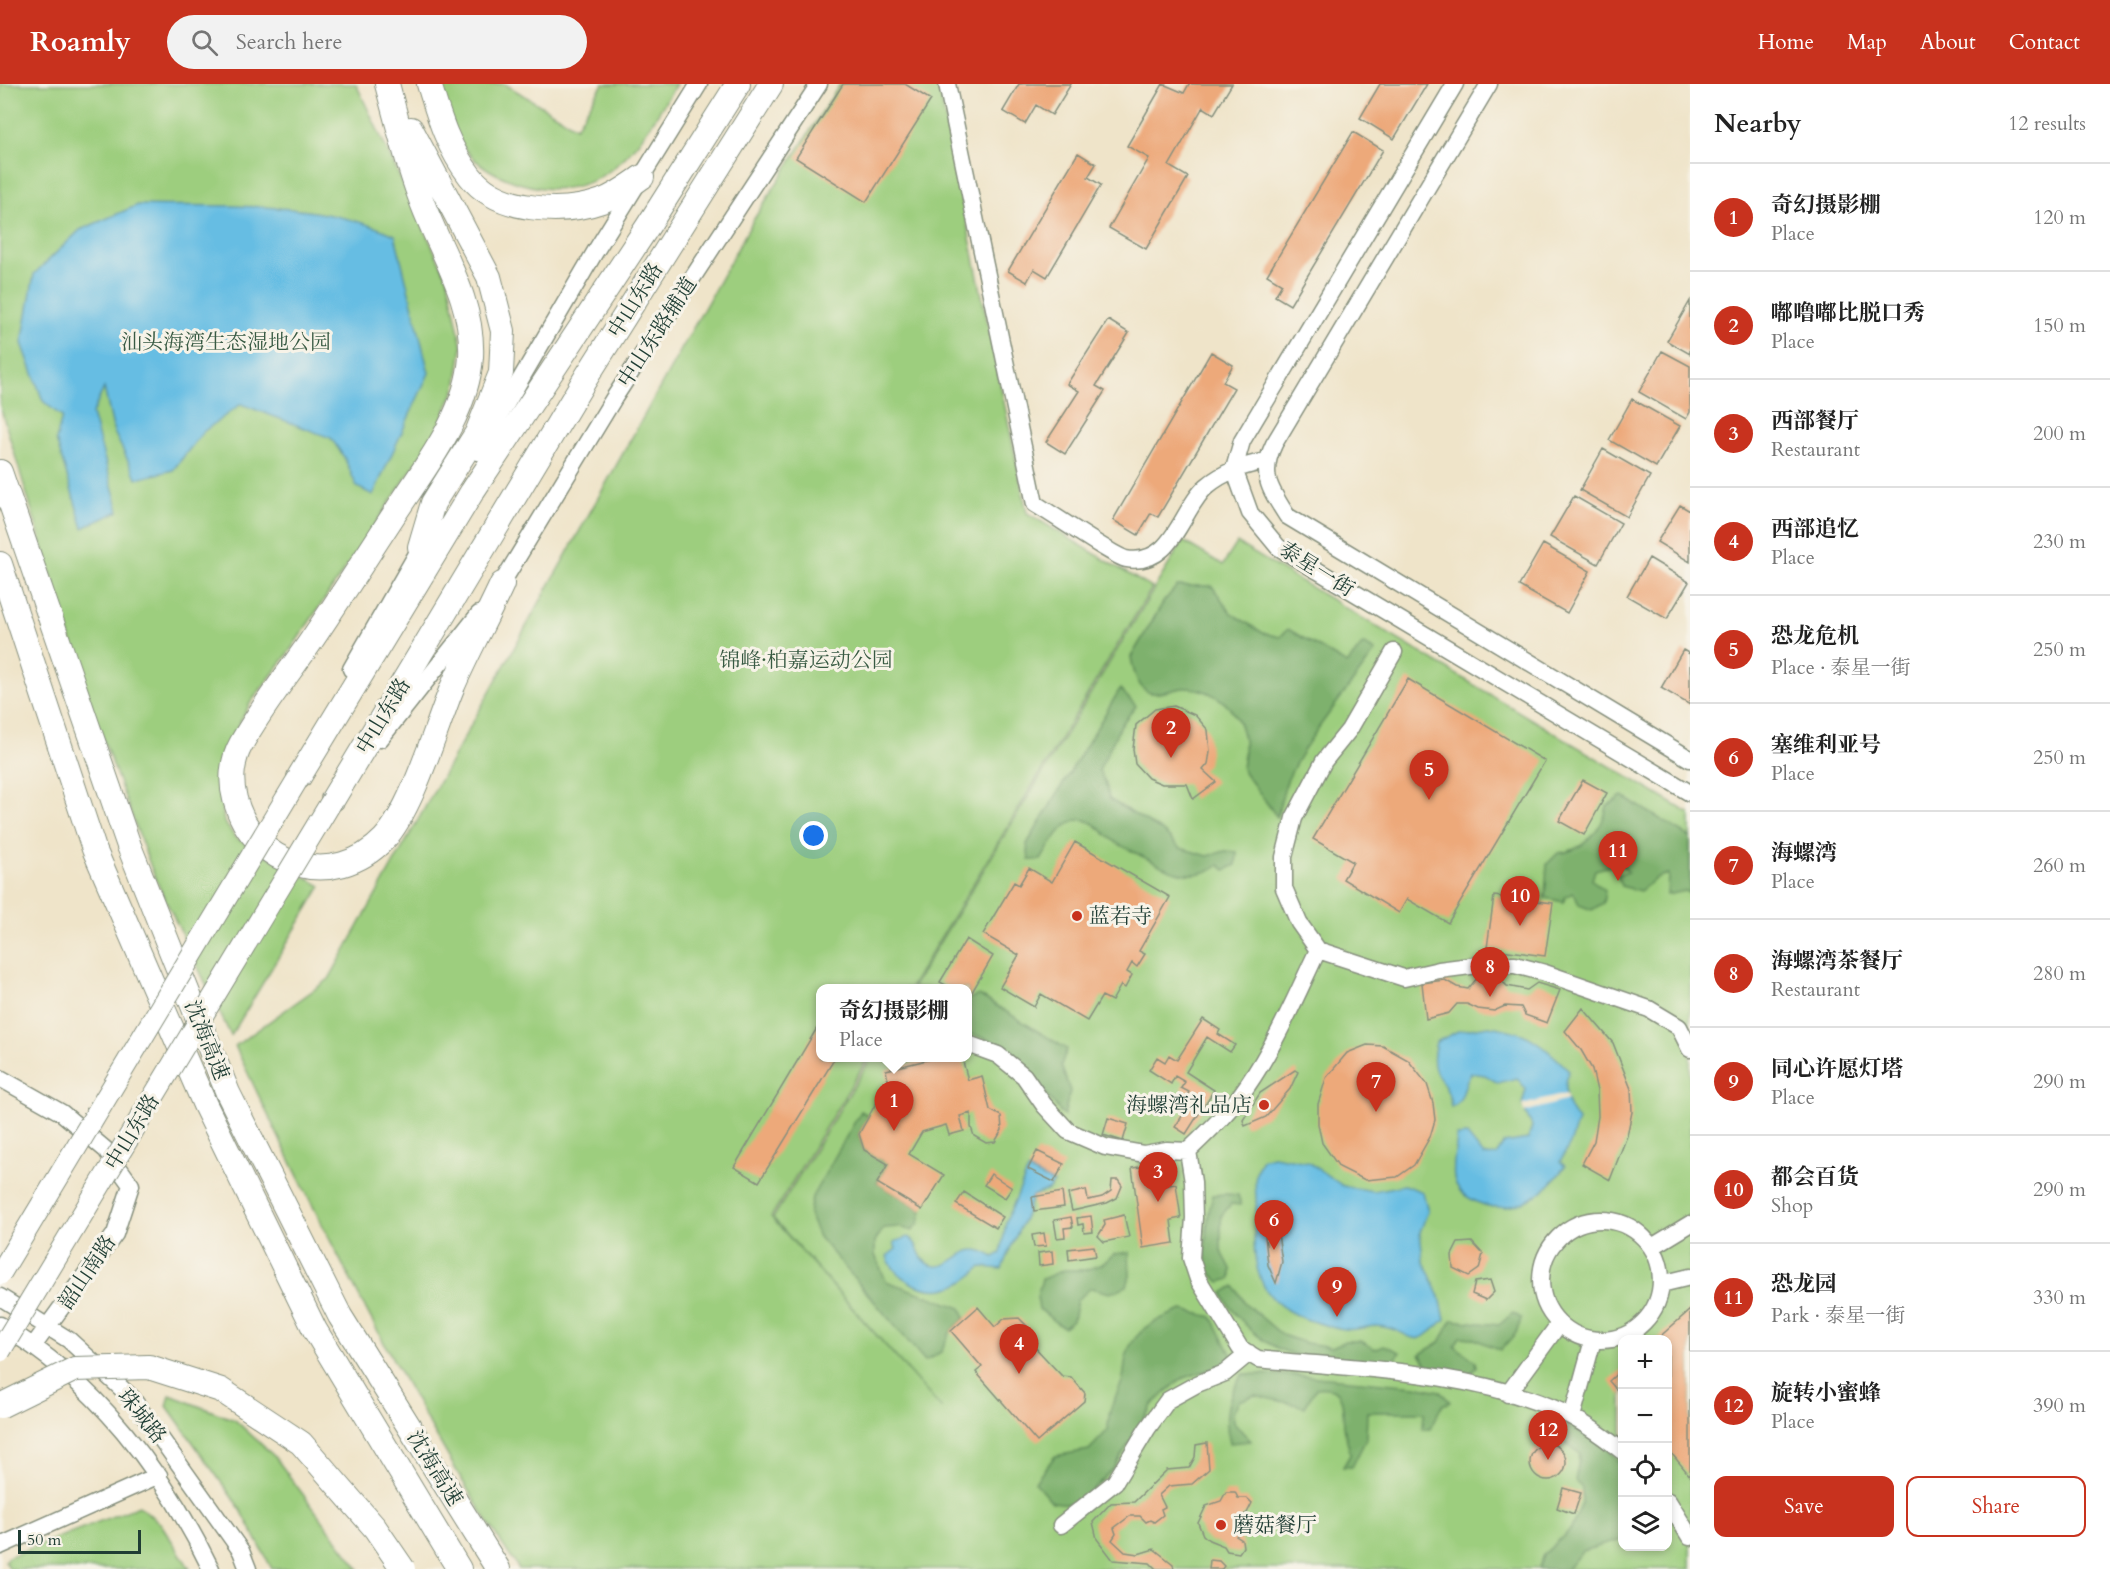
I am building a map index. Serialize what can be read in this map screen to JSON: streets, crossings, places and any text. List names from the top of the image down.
{
  "streets": {
    "highway": ["中山东路", "沈海高速"],
    "street": [
      "中山东路辅道",
      "泰星一街",
      "韶山南路",
      "珠城路"
    ]
  },
  "crossings": [
    ["中山东路", "中山东路辅道"],
    ["韶山南路", "珠城路"]
  ],
  "parks": ["汕头海湾生态湿地公园", "锦峰·柏嘉运动公园"],
  "places": ["蓝若寺", "海螺湾礼品店", "蘑菇餐厅"],
  "scale_bar": "50 m",
  "page": {
    "header": "Roamly",
    "search": "Search here",
    "nav": [
      "Home",
      "Map",
      "About",
      "Contact"
    ],
    "heading": ["Nearby", "12 results"],
    "list": [
      {
        "mark": "1",
        "name": "奇幻摄影棚",
        "note": "Place",
        "value": "120 m"
      },
      {
        "mark": "2",
        "name": "嘟噜嘟比脱口秀",
        "note": "Place",
        "value": "150 m"
      },
      {
        "mark": "3",
        "name": "西部餐厅",
        "note": "Restaurant",
        "value": "200 m"
      },
      {
        "mark": "4",
        "name": "西部追忆",
        "note": "Place",
        "value": "230 m"
      },
      {
        "mark": "5",
        "name": "恐龙危机",
        "note": "Place · 泰星一街",
        "value": "250 m"
      },
      {
        "mark": "6",
        "name": "塞维利亚号",
        "note": "Place",
        "value": "250 m"
      },
      {
        "mark": "7",
        "name": "海螺湾",
        "note": "Place",
        "value": "260 m"
      },
      {
        "mark": "8",
        "name": "海螺湾茶餐厅",
        "note": "Restaurant",
        "value": "280 m"
      },
      {
        "mark": "9",
        "name": "同心许愿灯塔",
        "note": "Place",
        "value": "290 m"
      },
      {
        "mark": "10",
        "name": "都会百货",
        "note": "Shop",
        "value": "290 m"
      },
      {
        "mark": "11",
        "name": "恐龙园",
        "note": "Park · 泰星一街",
        "value": "330 m"
      },
      {
        "mark": "12",
        "name": "旋转小蜜蜂",
        "note": "Place",
        "value": "390 m"
      }
    ],
    "pins": [
      "2",
      "5",
      "11",
      "10",
      "8",
      "7",
      "1",
      "3",
      "6",
      "9",
      "4",
      "12"
    ],
    "popup": ["奇幻摄影棚", "Place"],
    "map_buttons": ["+", "−"],
    "buttons": ["Save", "Share"],
    "scale": "50 m"
  }
}
